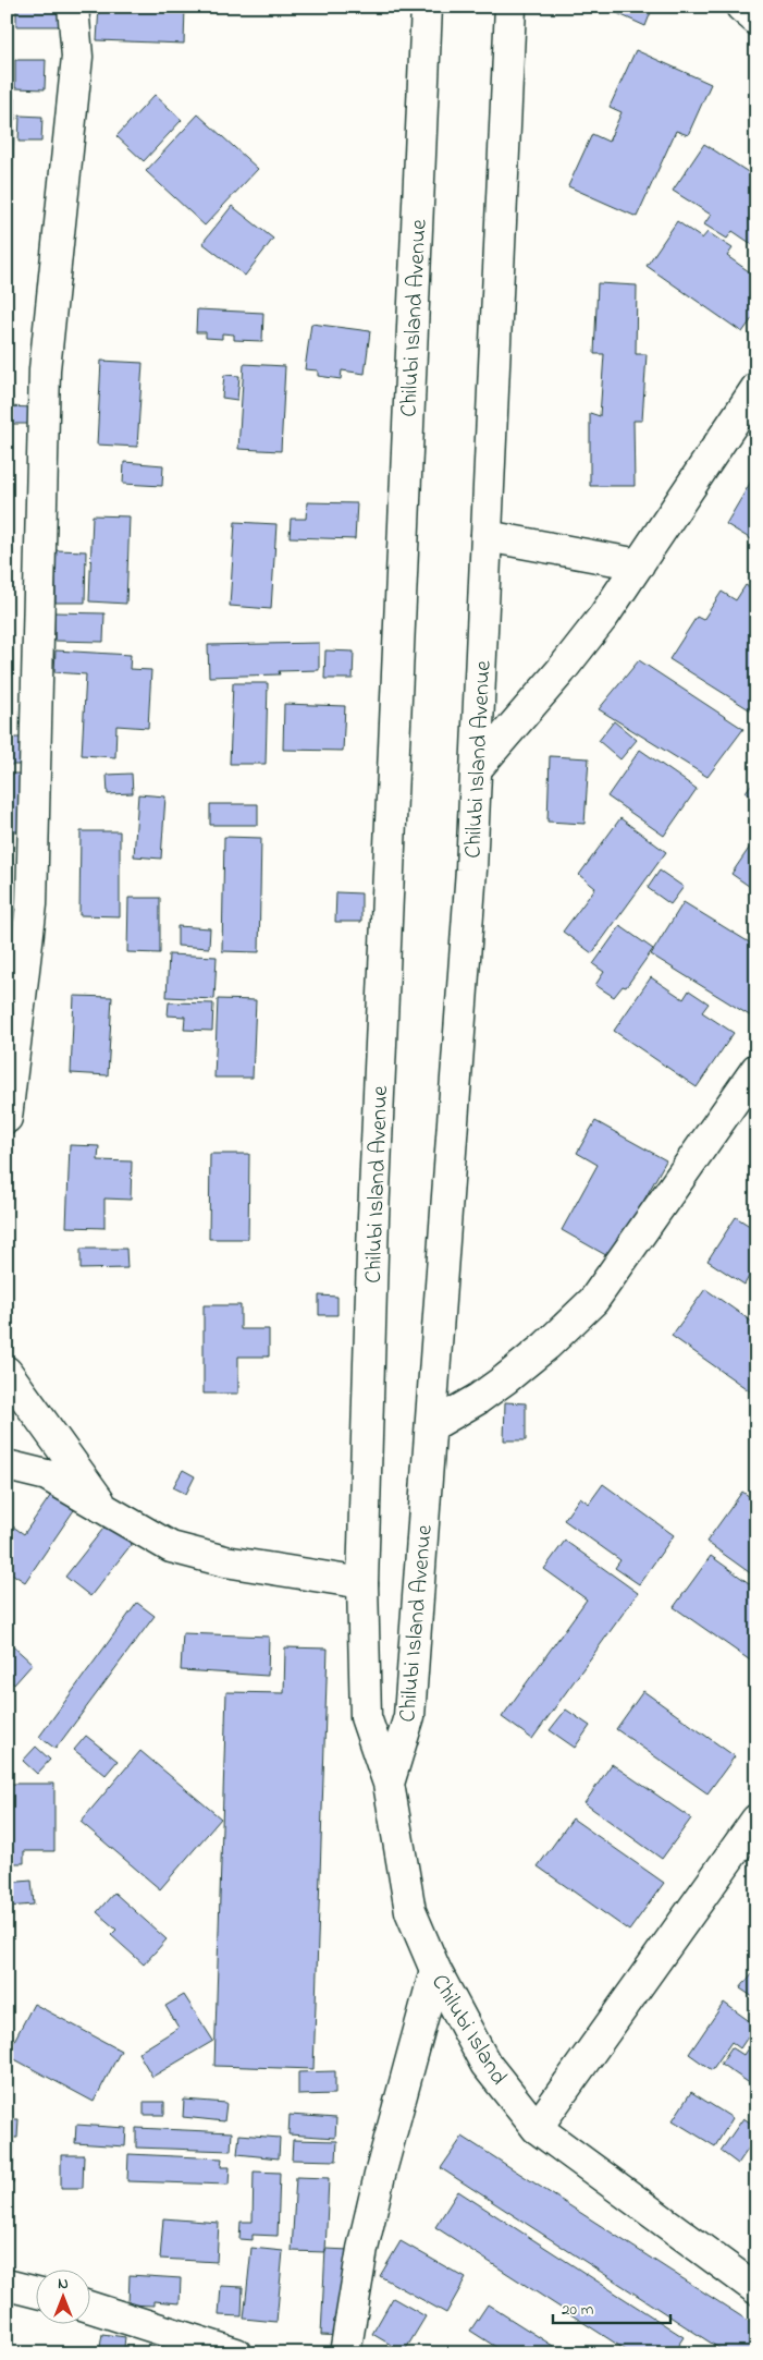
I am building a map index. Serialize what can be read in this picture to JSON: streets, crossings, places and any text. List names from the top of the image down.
{
  "streets": {
    "street": ["Chilubi Island Avenue", "Chilubi Island"]
  },
  "crossings": [
    ["Chilubi Island Avenue", "Chilubi Island"]
  ],
  "scale_bar": "20 m",
  "north": "top"
}
